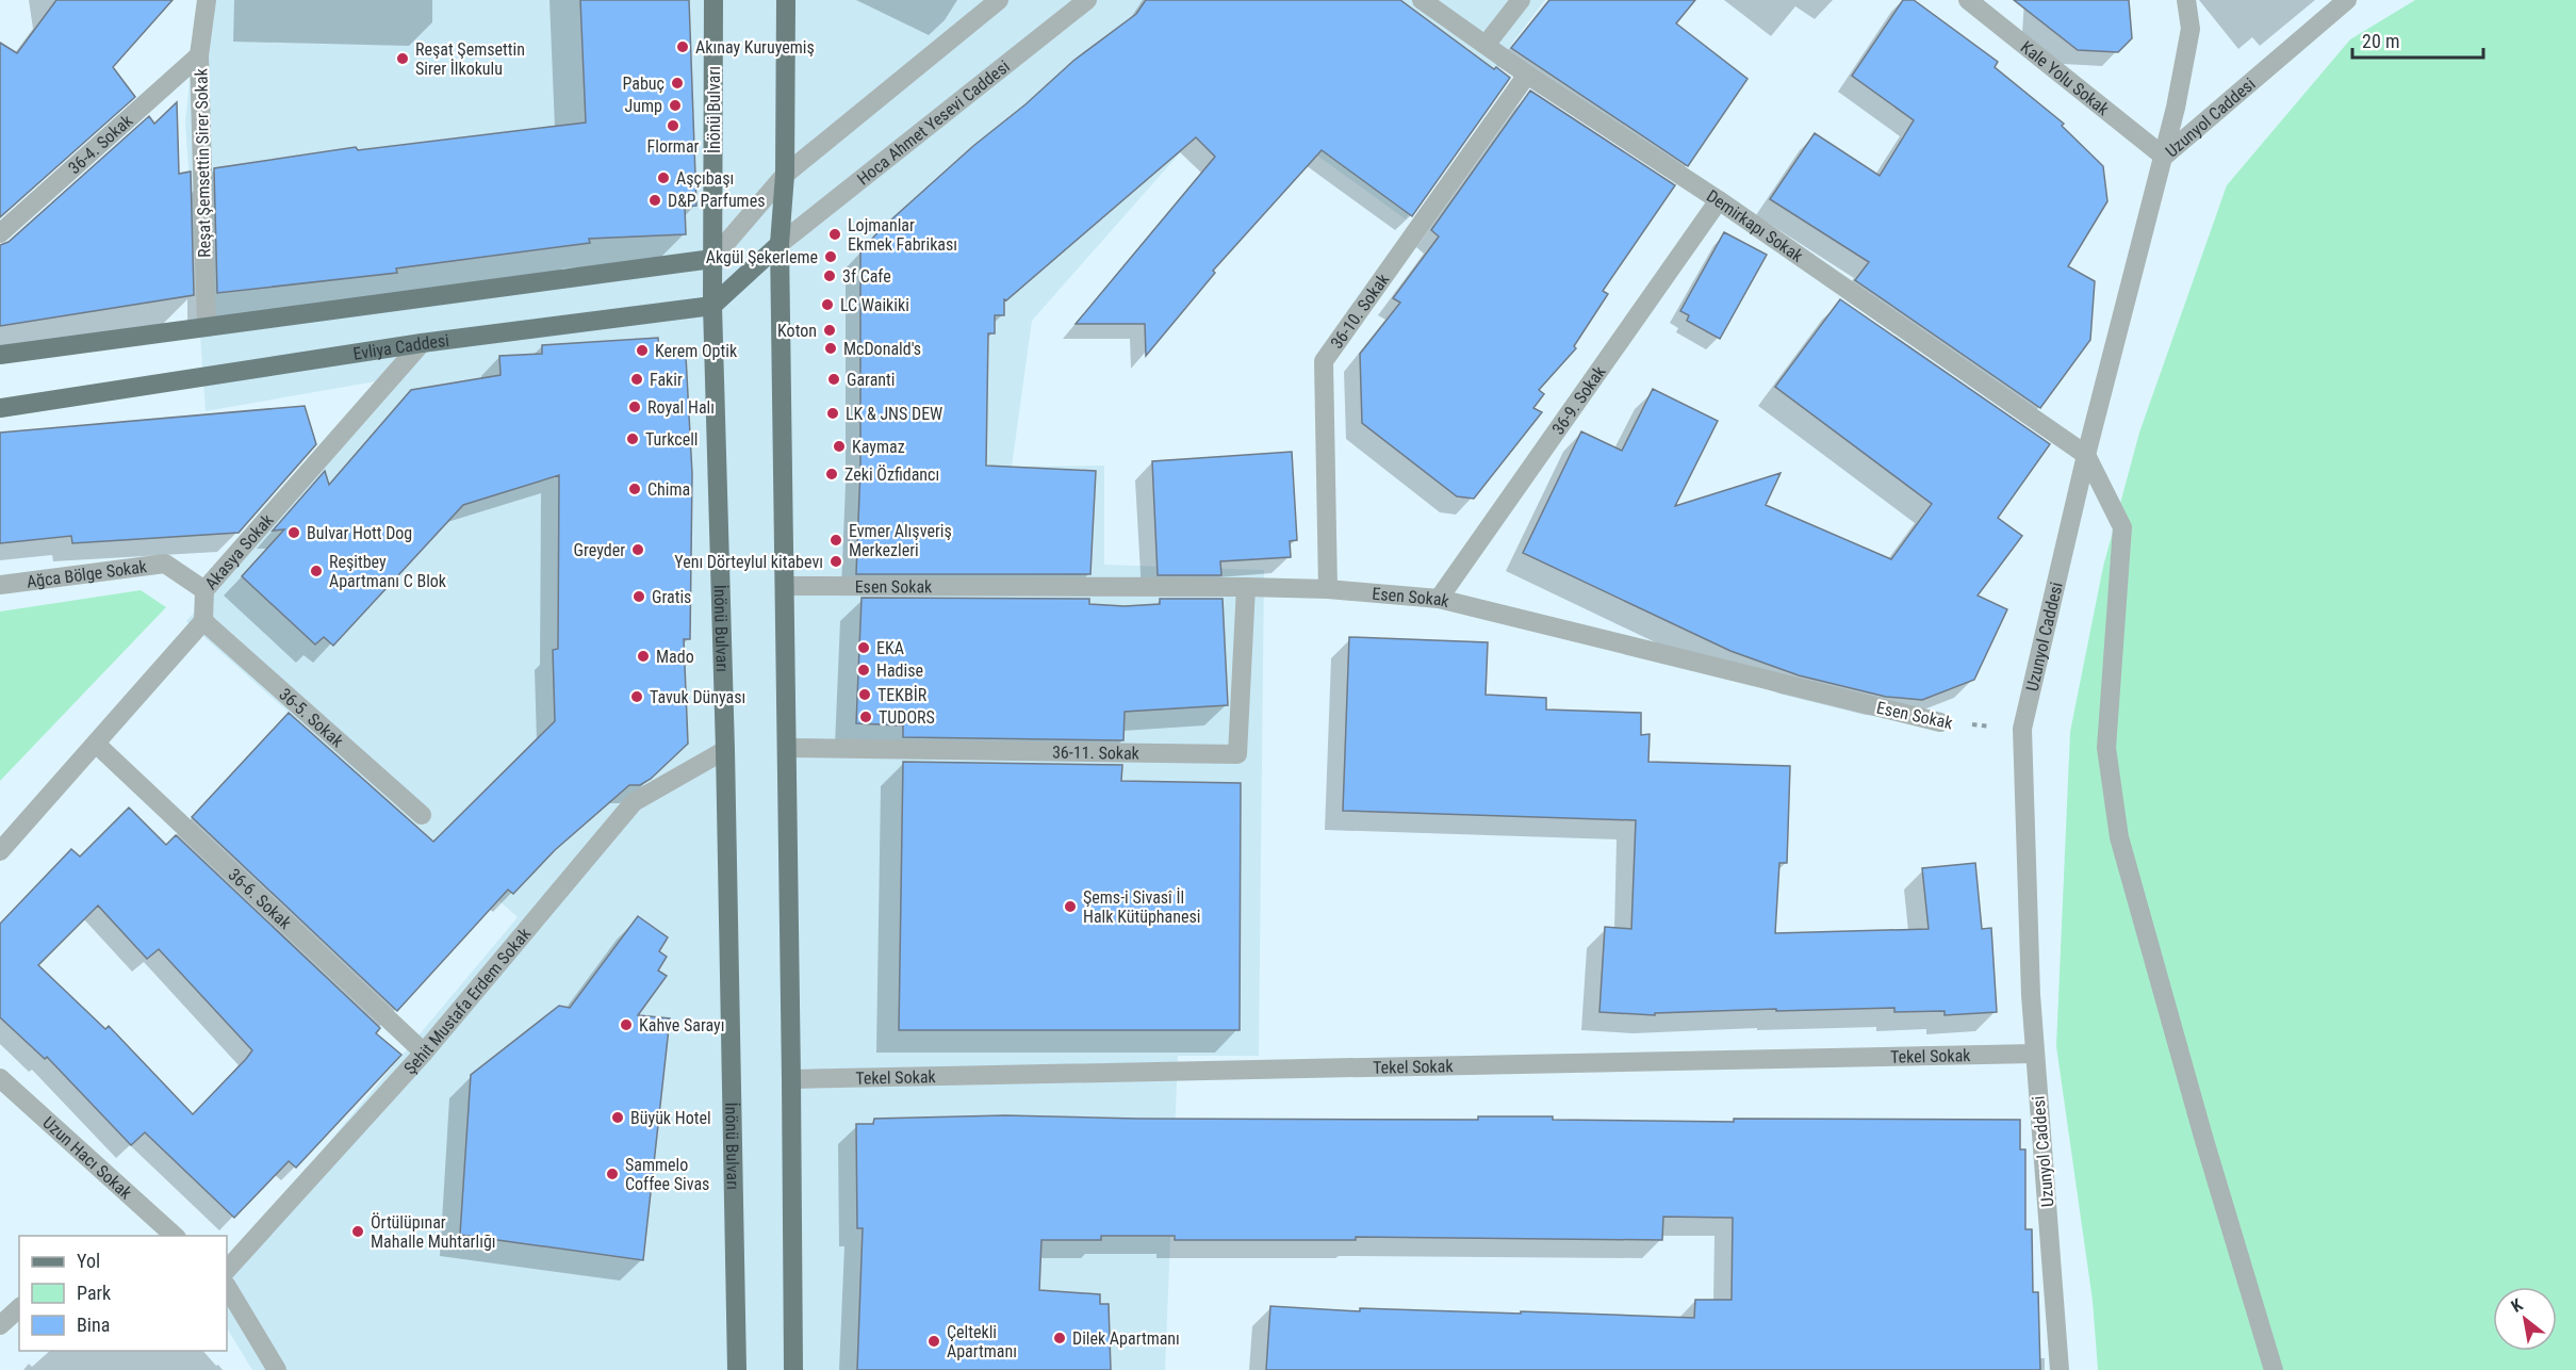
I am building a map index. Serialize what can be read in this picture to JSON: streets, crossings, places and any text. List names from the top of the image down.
{
  "streets": {
    "main road": ["İnönü Bulvarı", "Evliya Caddesi"],
    "street": [
      "Kale Yolu Sokak",
      "Uzunyol Caddesi",
      "Hoca Ahmet Yesevi Caddesi",
      "36-4. Sokak",
      "Reşat Şemsettin Sirer Sokak",
      "Demirkapı Sokak",
      "36-10. Sokak",
      "36-9. Sokak",
      "Akasya Sokak",
      "Ağca Bölge Sokak",
      "Esen Sokak",
      "36-5. Sokak",
      "36-11. Sokak",
      "36-6. Sokak",
      "Şehit Mustafa Erdem Sokak",
      "Tekel Sokak",
      "Uzun Hacı Sokak"
    ]
  },
  "crossings": [
    ["Kale Yolu Sokak", "Uzunyol Caddesi"],
    ["İnönü Bulvarı", "Evliya Caddesi"],
    ["İnönü Bulvarı", "Şehit Mustafa Erdem Sokak"],
    ["Uzunyol Caddesi", "Demirkapı Sokak"],
    ["Uzunyol Caddesi", "Esen Sokak"],
    ["Uzunyol Caddesi", "Tekel Sokak"],
    ["36-4. Sokak", "Reşat Şemsettin Sirer Sokak"],
    ["Demirkapı Sokak", "36-10. Sokak"],
    ["Demirkapı Sokak", "36-9. Sokak"],
    ["36-10. Sokak", "Esen Sokak"],
    ["Evliya Caddesi", "Akasya Sokak"],
    ["36-9. Sokak", "Esen Sokak"],
    ["Akasya Sokak", "Ağca Bölge Sokak"],
    ["Akasya Sokak", "36-5. Sokak"],
    ["Esen Sokak", "36-11. Sokak"],
    ["36-6. Sokak", "Şehit Mustafa Erdem Sokak"]
  ],
  "places": [
    "Akınay Kuruyemiş",
    "Reşat Şemsettin Sirer İlkokulu",
    "Pabuç",
    "Jump",
    "Flormar",
    "Aşçıbaşı",
    "D&P Parfumes",
    "Lojmanlar Ekmek Fabrikası",
    "Akgül Şekerleme",
    "3f Cafe",
    "LC Waikiki",
    "Koton",
    "McDonald's",
    "Kerem Optik",
    "Fakir",
    "Garanti",
    "Royal Halı",
    "LK & JNS DEW",
    "Turkcell",
    "Kaymaz",
    "Zeki Özfidancı",
    "Chima",
    "Bulvar Hott Dog",
    "Evmer Alışveriş Merkezleri",
    "Greyder",
    "Yenı Dörteylul kitabevı",
    "Reşitbey Apartmanı C Blok",
    "Gratis",
    "EKA",
    "Mado",
    "Hadise",
    "TEKBİR",
    "Tavuk Dünyası",
    "TUDORS",
    "Şems-i Sivasî İl Halk Kütüphanesi",
    "Kahve Sarayı",
    "Büyük Hotel",
    "Sammelo Coffee Sivas",
    "Örtülüpınar Mahalle Muhtarlığı",
    "Dilek Apartmanı",
    "Çeltekli Apartmanı"
  ],
  "legend": ["Yol", "Park", "Bina"],
  "scale_bar": "20 m",
  "north": "top left"
}
